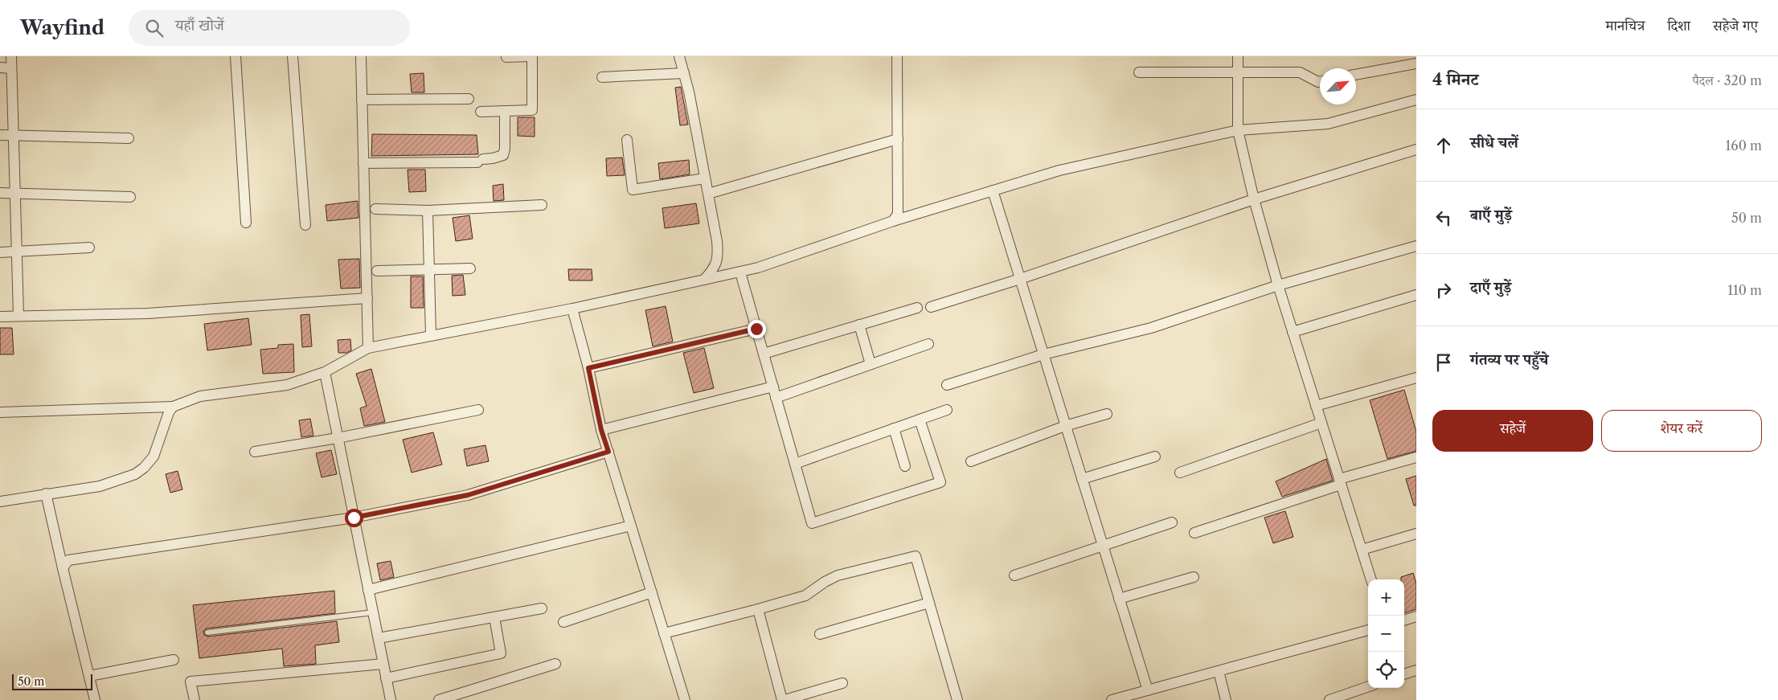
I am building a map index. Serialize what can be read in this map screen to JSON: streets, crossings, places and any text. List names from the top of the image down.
{
  "scale_bar": "50 m",
  "north": "top right",
  "page": {
    "header": "Wayfind",
    "search": "यहाँ खोजें",
    "nav": ["मानचित्र", "दिशा", "सहेजे गए"],
    "heading": ["4 मिनट", "पैदल · 320 m"],
    "list": [
      ["सीधे चलें", "160 m"],
      ["बाएँ मुड़ें", "50 m"],
      ["दाएँ मुड़ें", "110 m"],
      "गंतव्य पर पहुँचे"
    ],
    "buttons": ["सहेजें", "शेयर करें"],
    "map_buttons": ["+", "−"],
    "scale": "50 m"
  }
}
